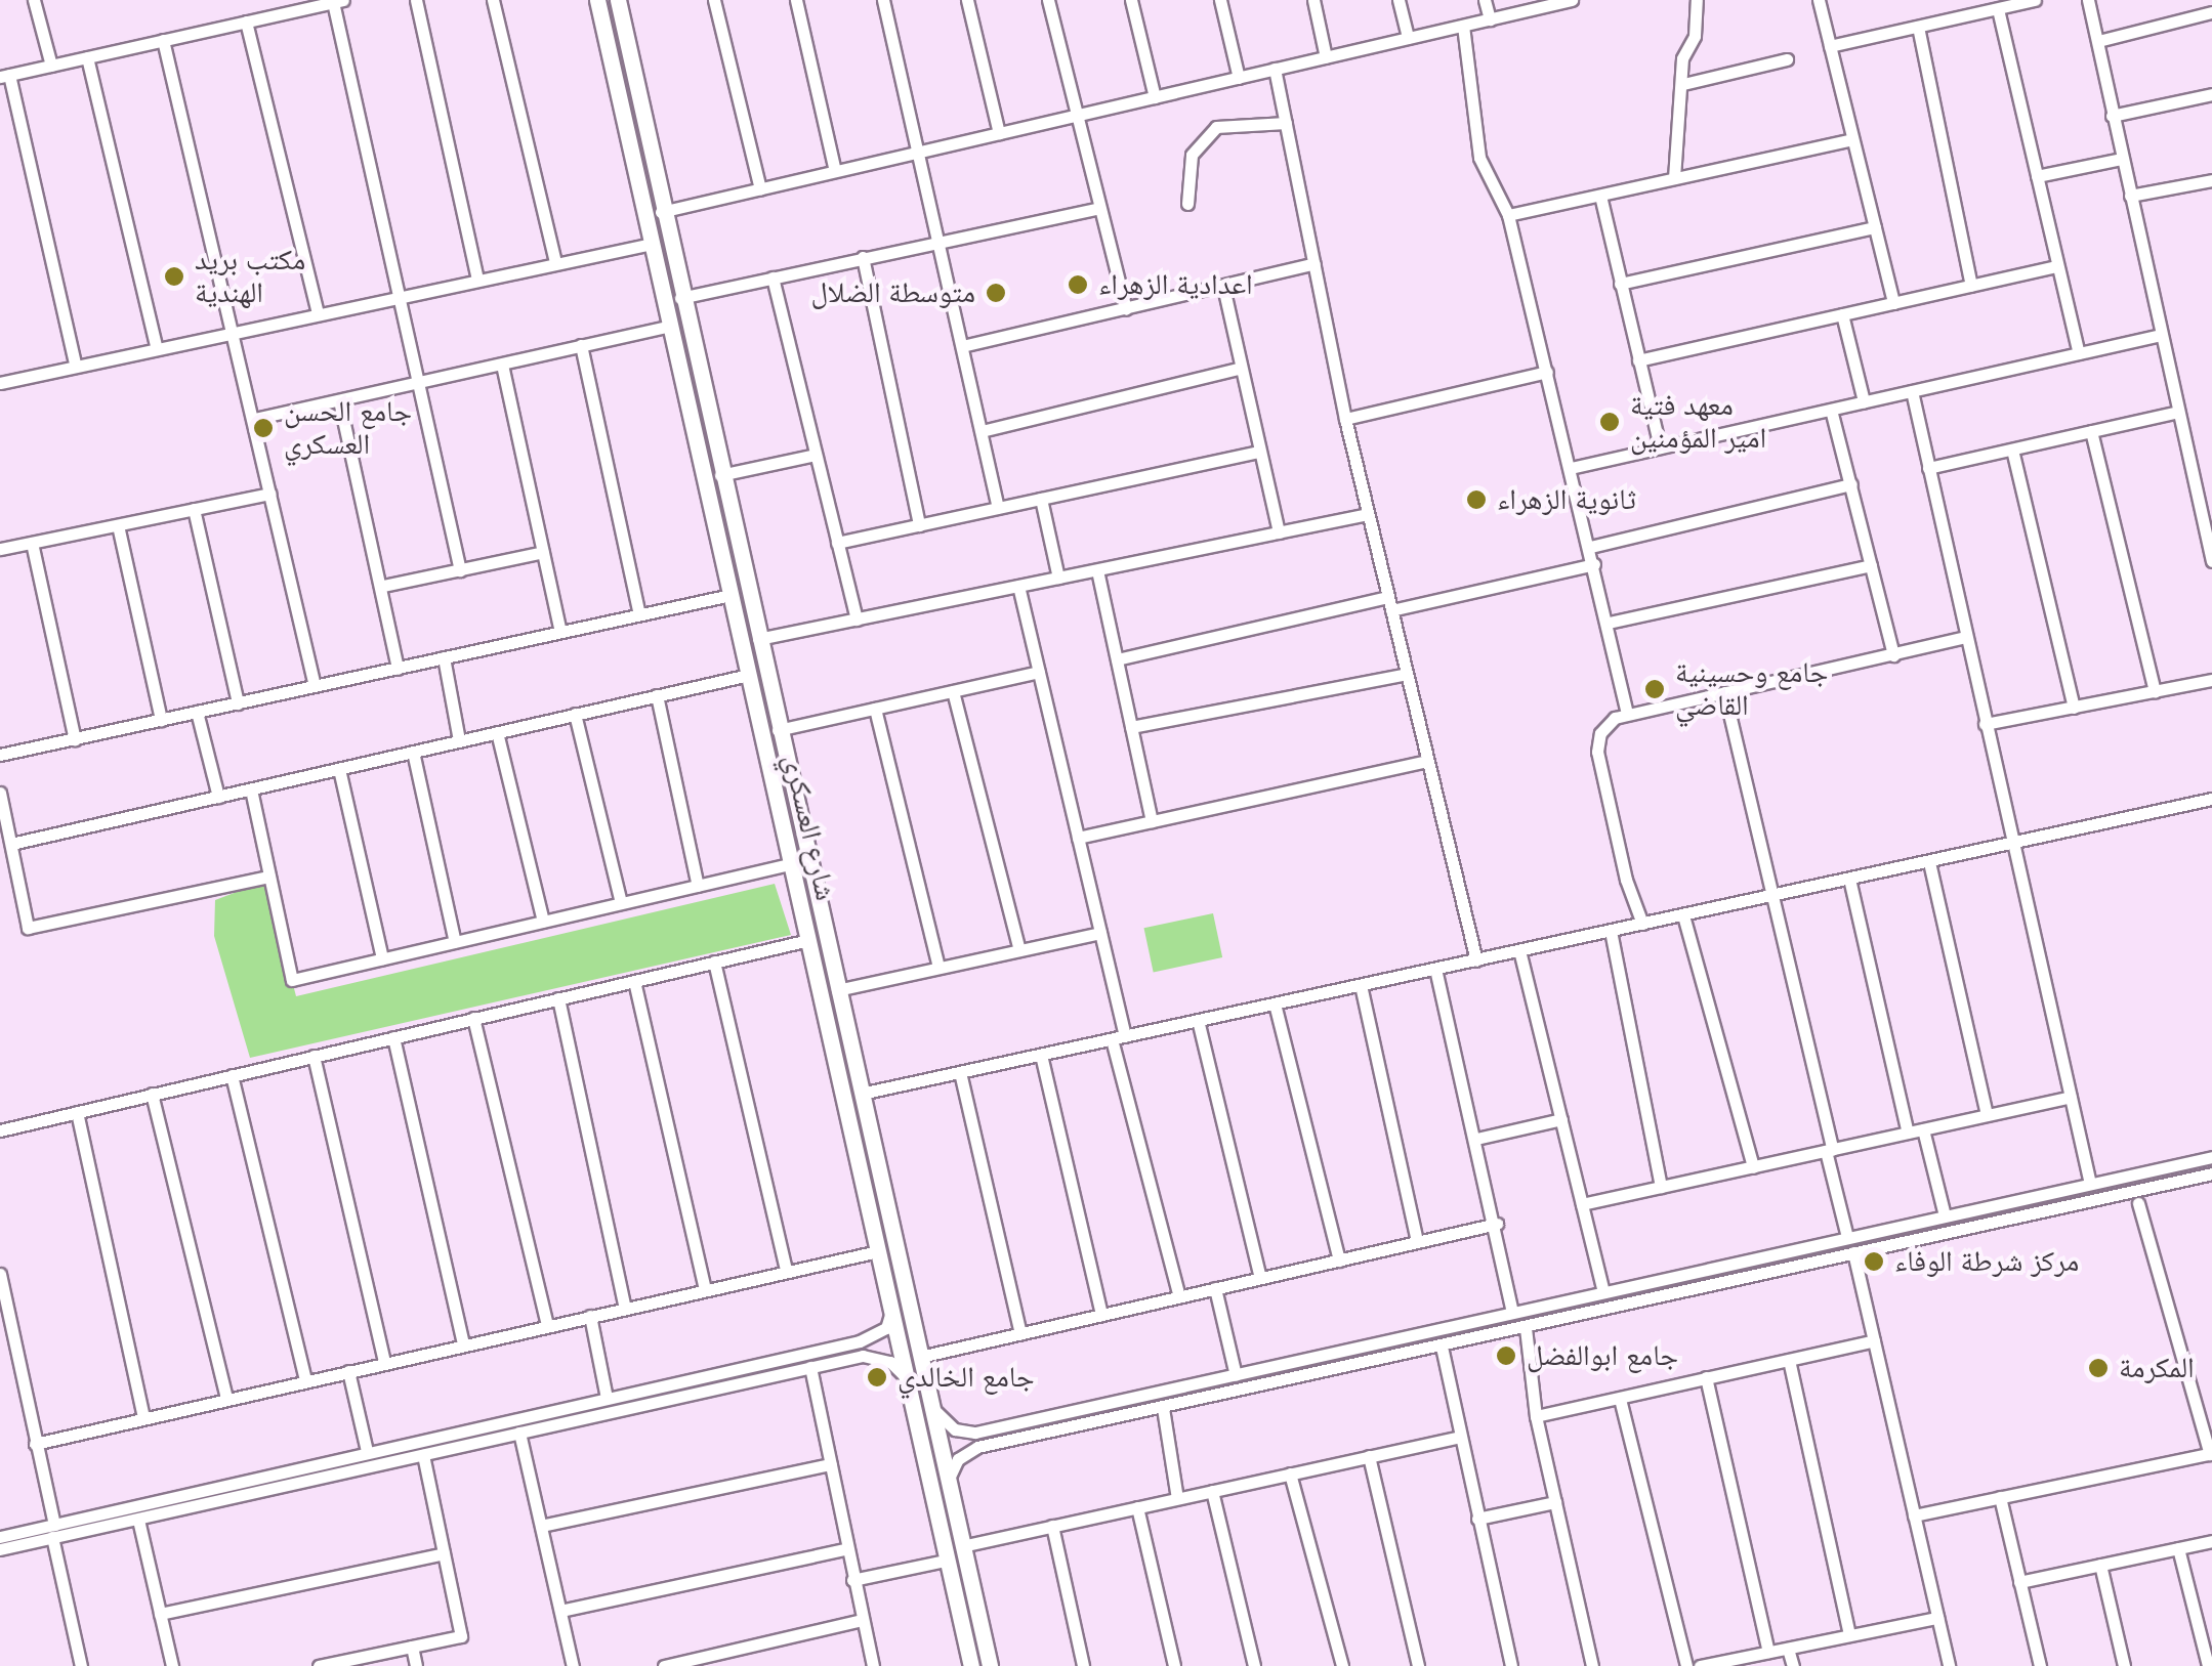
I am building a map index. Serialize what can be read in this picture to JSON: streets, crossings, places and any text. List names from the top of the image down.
{
  "streets": {
    "main road": ["شارع العسكري"]
  },
  "places": [
    "مكتب بريد الهندية",
    "اعدادية الزهراء",
    "متوسطة الضلال",
    "معهد فتية امير المؤمنين",
    "جامع الحسن العسكري",
    "ثانوية الزهراء",
    "جامع وحسينية القاضي",
    "مركز شرطة الوفاء",
    "جامع ابوالفضل",
    "المكرمة",
    "جامع الخالدي"
  ]
}
